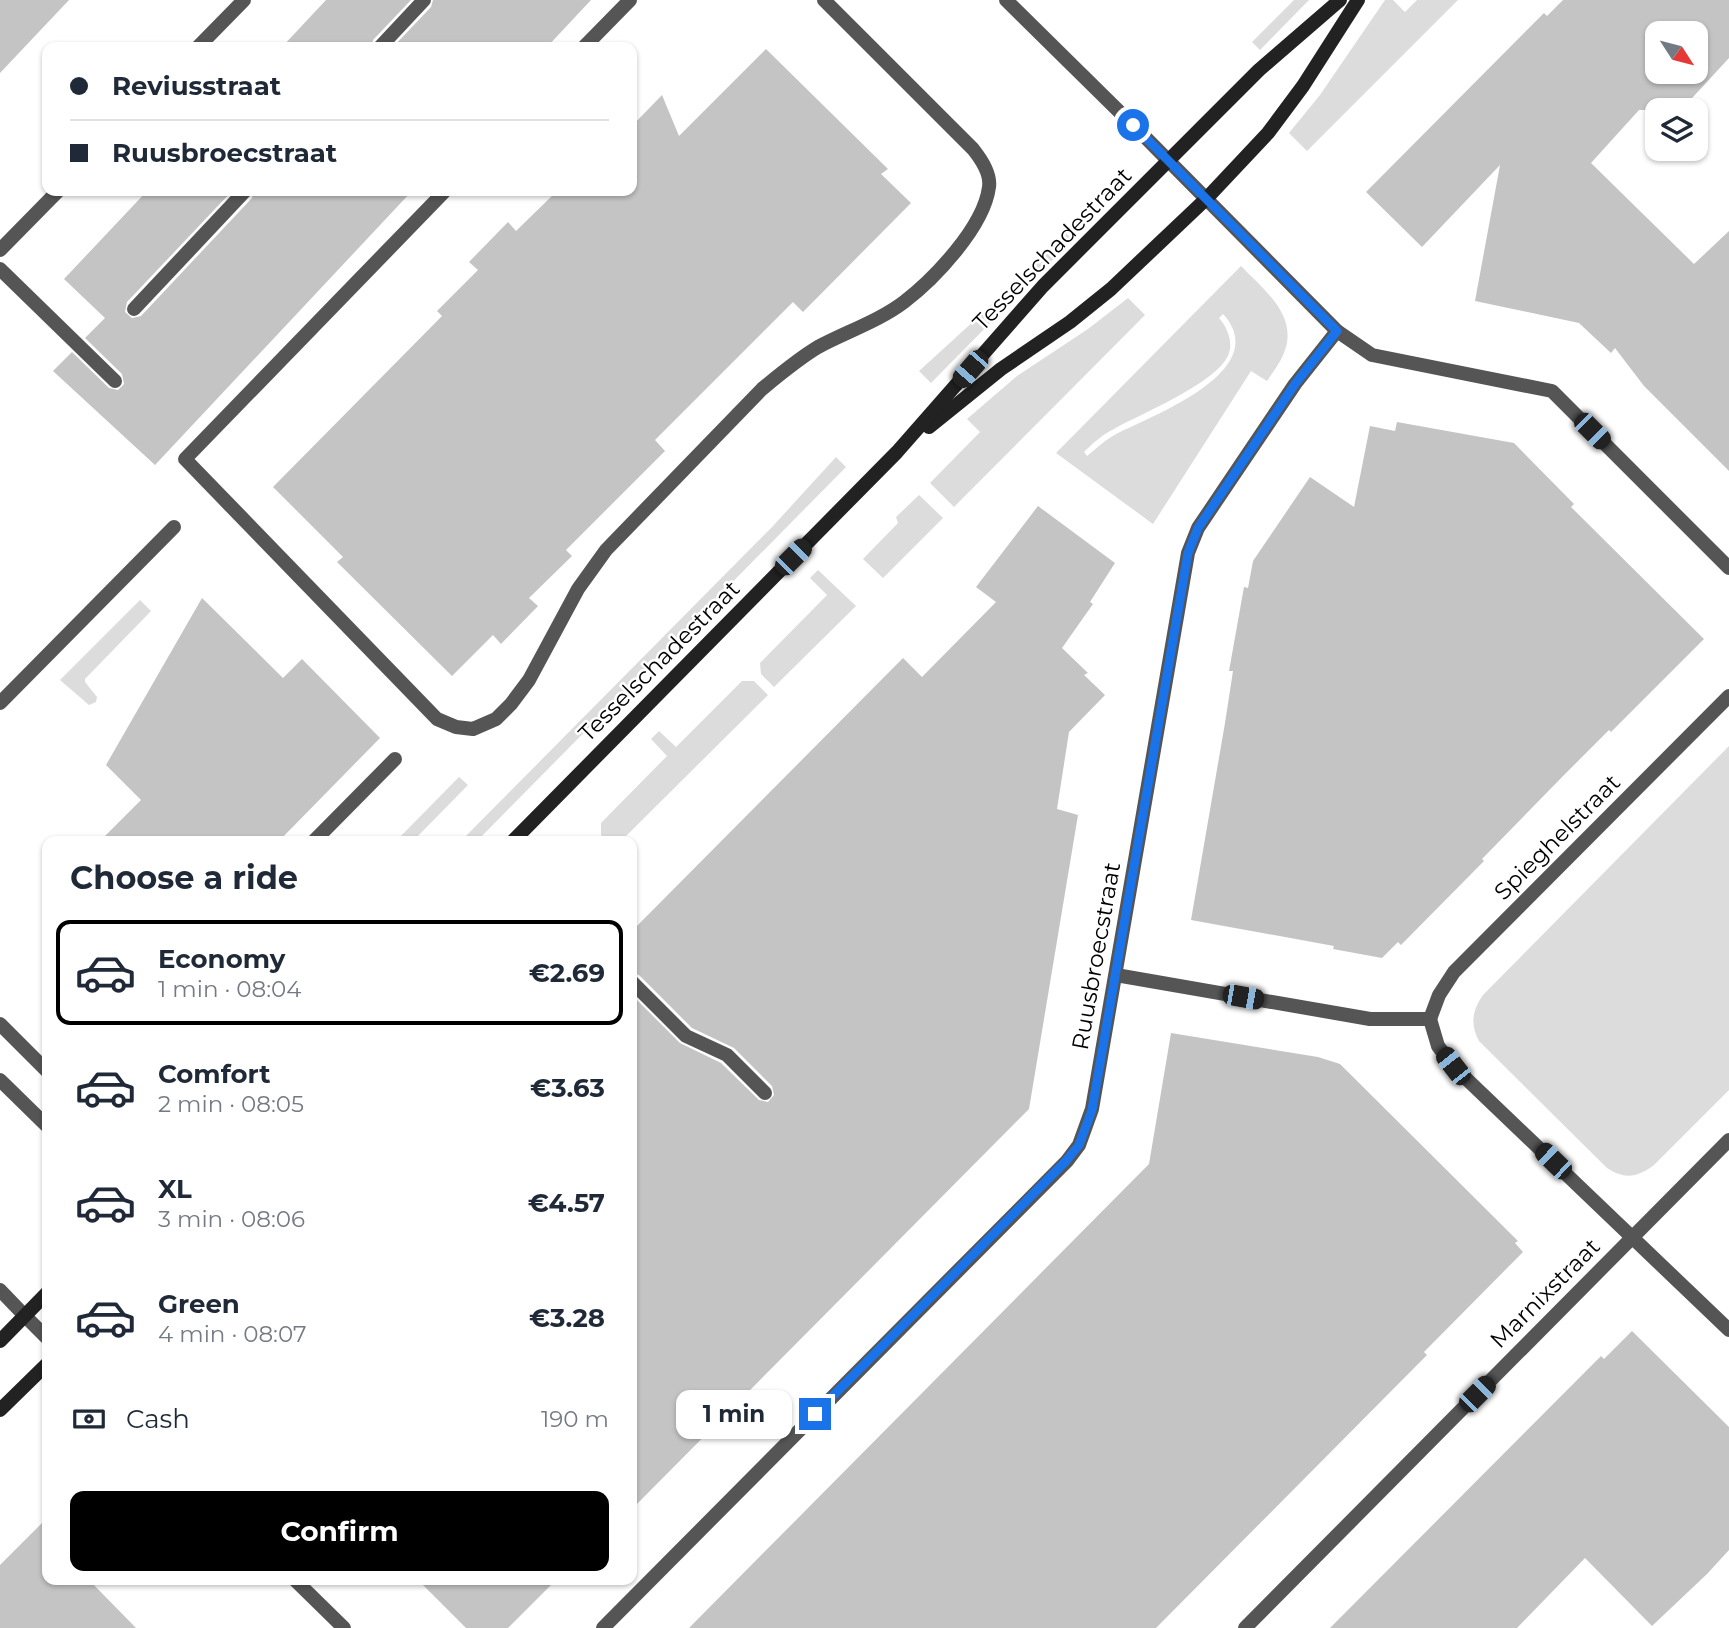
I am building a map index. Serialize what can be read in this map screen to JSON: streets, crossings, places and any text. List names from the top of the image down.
{
  "streets": {
    "main road": ["Tesselschadestraat"],
    "street": ["Spieghelstraat", "Ruusbroecstraat", "Marnixstraat"]
  },
  "north": "bottom right",
  "page": {
    "banner": ["Reviusstraat", "Ruusbroecstraat"],
    "heading": "Choose a ride",
    "list": [
      {
        "name": "Economy",
        "note": "1 min · 08:04",
        "value": "€2.69"
      },
      {
        "name": "Comfort",
        "note": "2 min · 08:05",
        "value": "€3.63"
      },
      {
        "name": "XL",
        "note": "3 min · 08:06",
        "value": "€4.57"
      },
      {
        "name": "Green",
        "note": "4 min · 08:07",
        "value": "€3.28"
      }
    ],
    "pay": ["Cash", "190 m"],
    "bubble": "1 min",
    "buttons": "Confirm"
  }
}
